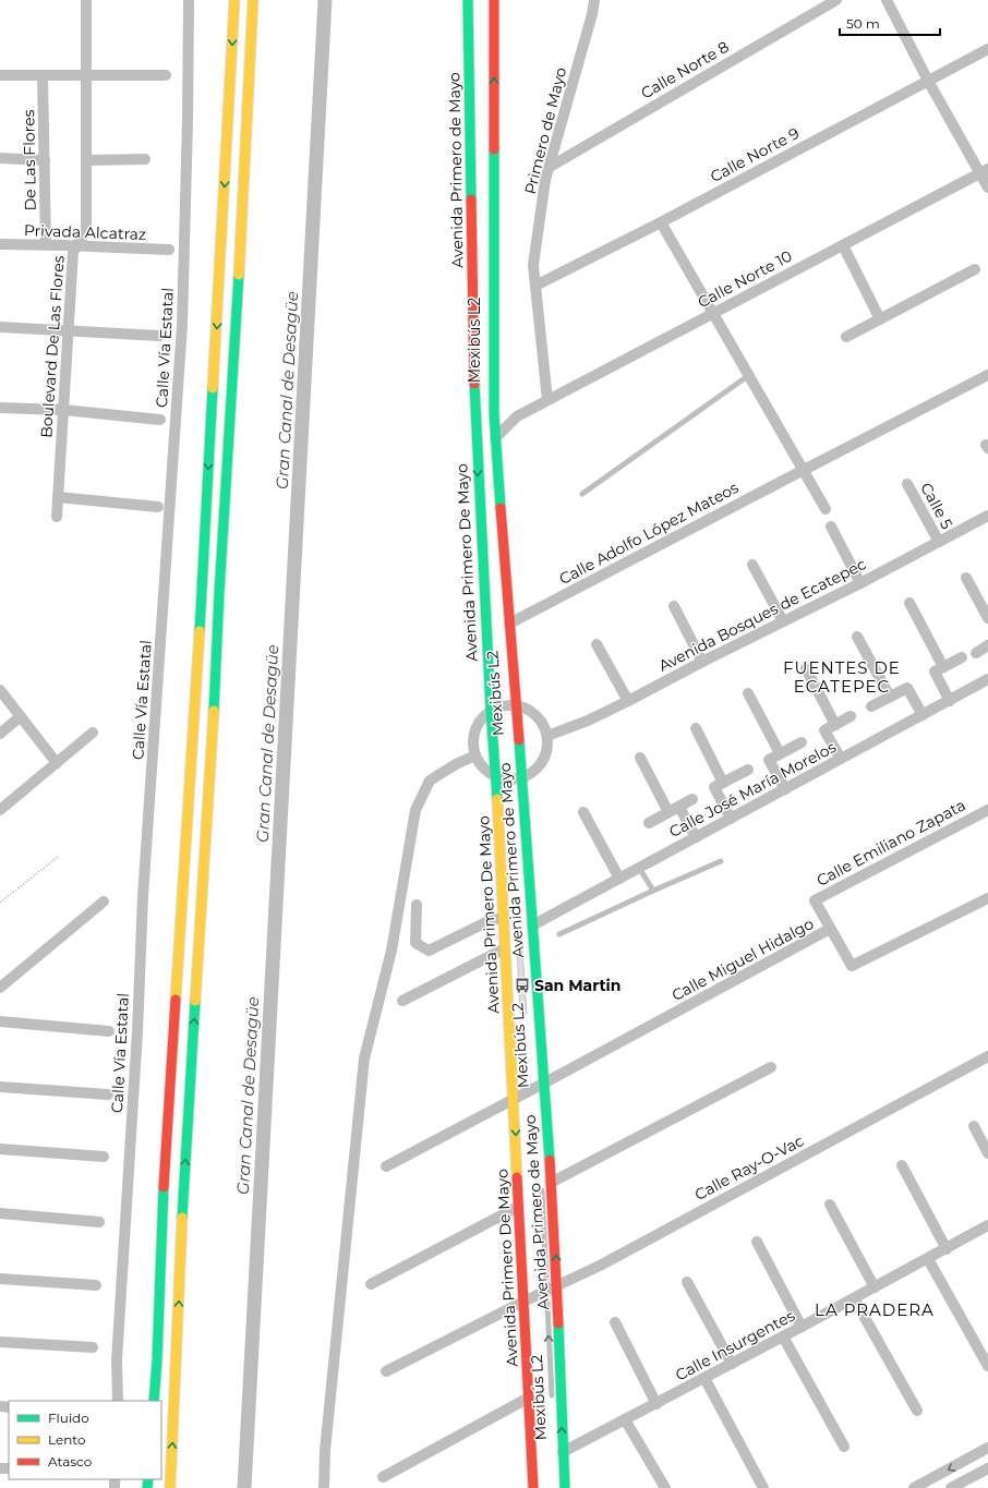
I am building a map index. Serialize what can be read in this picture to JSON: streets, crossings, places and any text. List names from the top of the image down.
{
  "streets": {
    "highway": ["Avenida Primero de Mayo", "Avenida Primero De Mayo"],
    "street": [
      "Calle Norte 8",
      "Primero de Mayo",
      "Calle Norte 9",
      "De Las Flores",
      "Privada Alcatraz",
      "Calle Norte 10",
      "Boulevard De Las Flores",
      "Calle Vía Estatal",
      "Calle 5",
      "Calle Adolfo López Mateos",
      "Avenida Bosques de Ecatepec",
      "Calle José María Morelos",
      "Calle Emiliano Zapata",
      "Calle Miguel Hidalgo",
      "Calle Ray-O-Vac",
      "Calle Insurgentes"
    ],
    "lane": ["Mexibús L2"]
  },
  "crossings": [
    ["Calle Norte 8", "Primero de Mayo"],
    ["Primero de Mayo", "Calle Norte 9"],
    ["Primero de Mayo", "Calle Norte 10"],
    ["De Las Flores", "Privada Alcatraz"],
    ["Avenida Primero de Mayo", "Calle Norte 10"],
    ["Avenida Primero de Mayo", "Mexibús L2"],
    ["Avenida Primero de Mayo", "Calle Adolfo López Mateos"],
    ["Avenida Primero de Mayo", "Avenida Primero De Mayo"],
    ["Avenida Primero de Mayo", "Calle José María Morelos"],
    ["Avenida Primero de Mayo", "Calle Miguel Hidalgo"],
    ["Avenida Primero de Mayo", "Calle Ray-O-Vac"],
    ["Avenida Primero de Mayo", "Calle Insurgentes"],
    ["Privada Alcatraz", "Boulevard De Las Flores"],
    ["Mexibús L2", "Calle Ray-O-Vac"],
    ["Calle 5", "Avenida Bosques de Ecatepec"],
    ["Avenida Primero De Mayo", "Calle Miguel Hidalgo"],
    ["Avenida Primero De Mayo", "Calle Ray-O-Vac"],
    ["Calle Emiliano Zapata", "Calle Miguel Hidalgo"]
  ],
  "one_way": ["Mexibús L2"],
  "districts": ["FUENTES DE ECATEPEC", "LA PRADERA"],
  "water": ["Gran Canal de Desagüe"],
  "places": {
    "bus stop": ["San Martin"]
  },
  "legend": ["Fluido", "Lento", "Atasco"],
  "scale_bar": "50 m"
}
